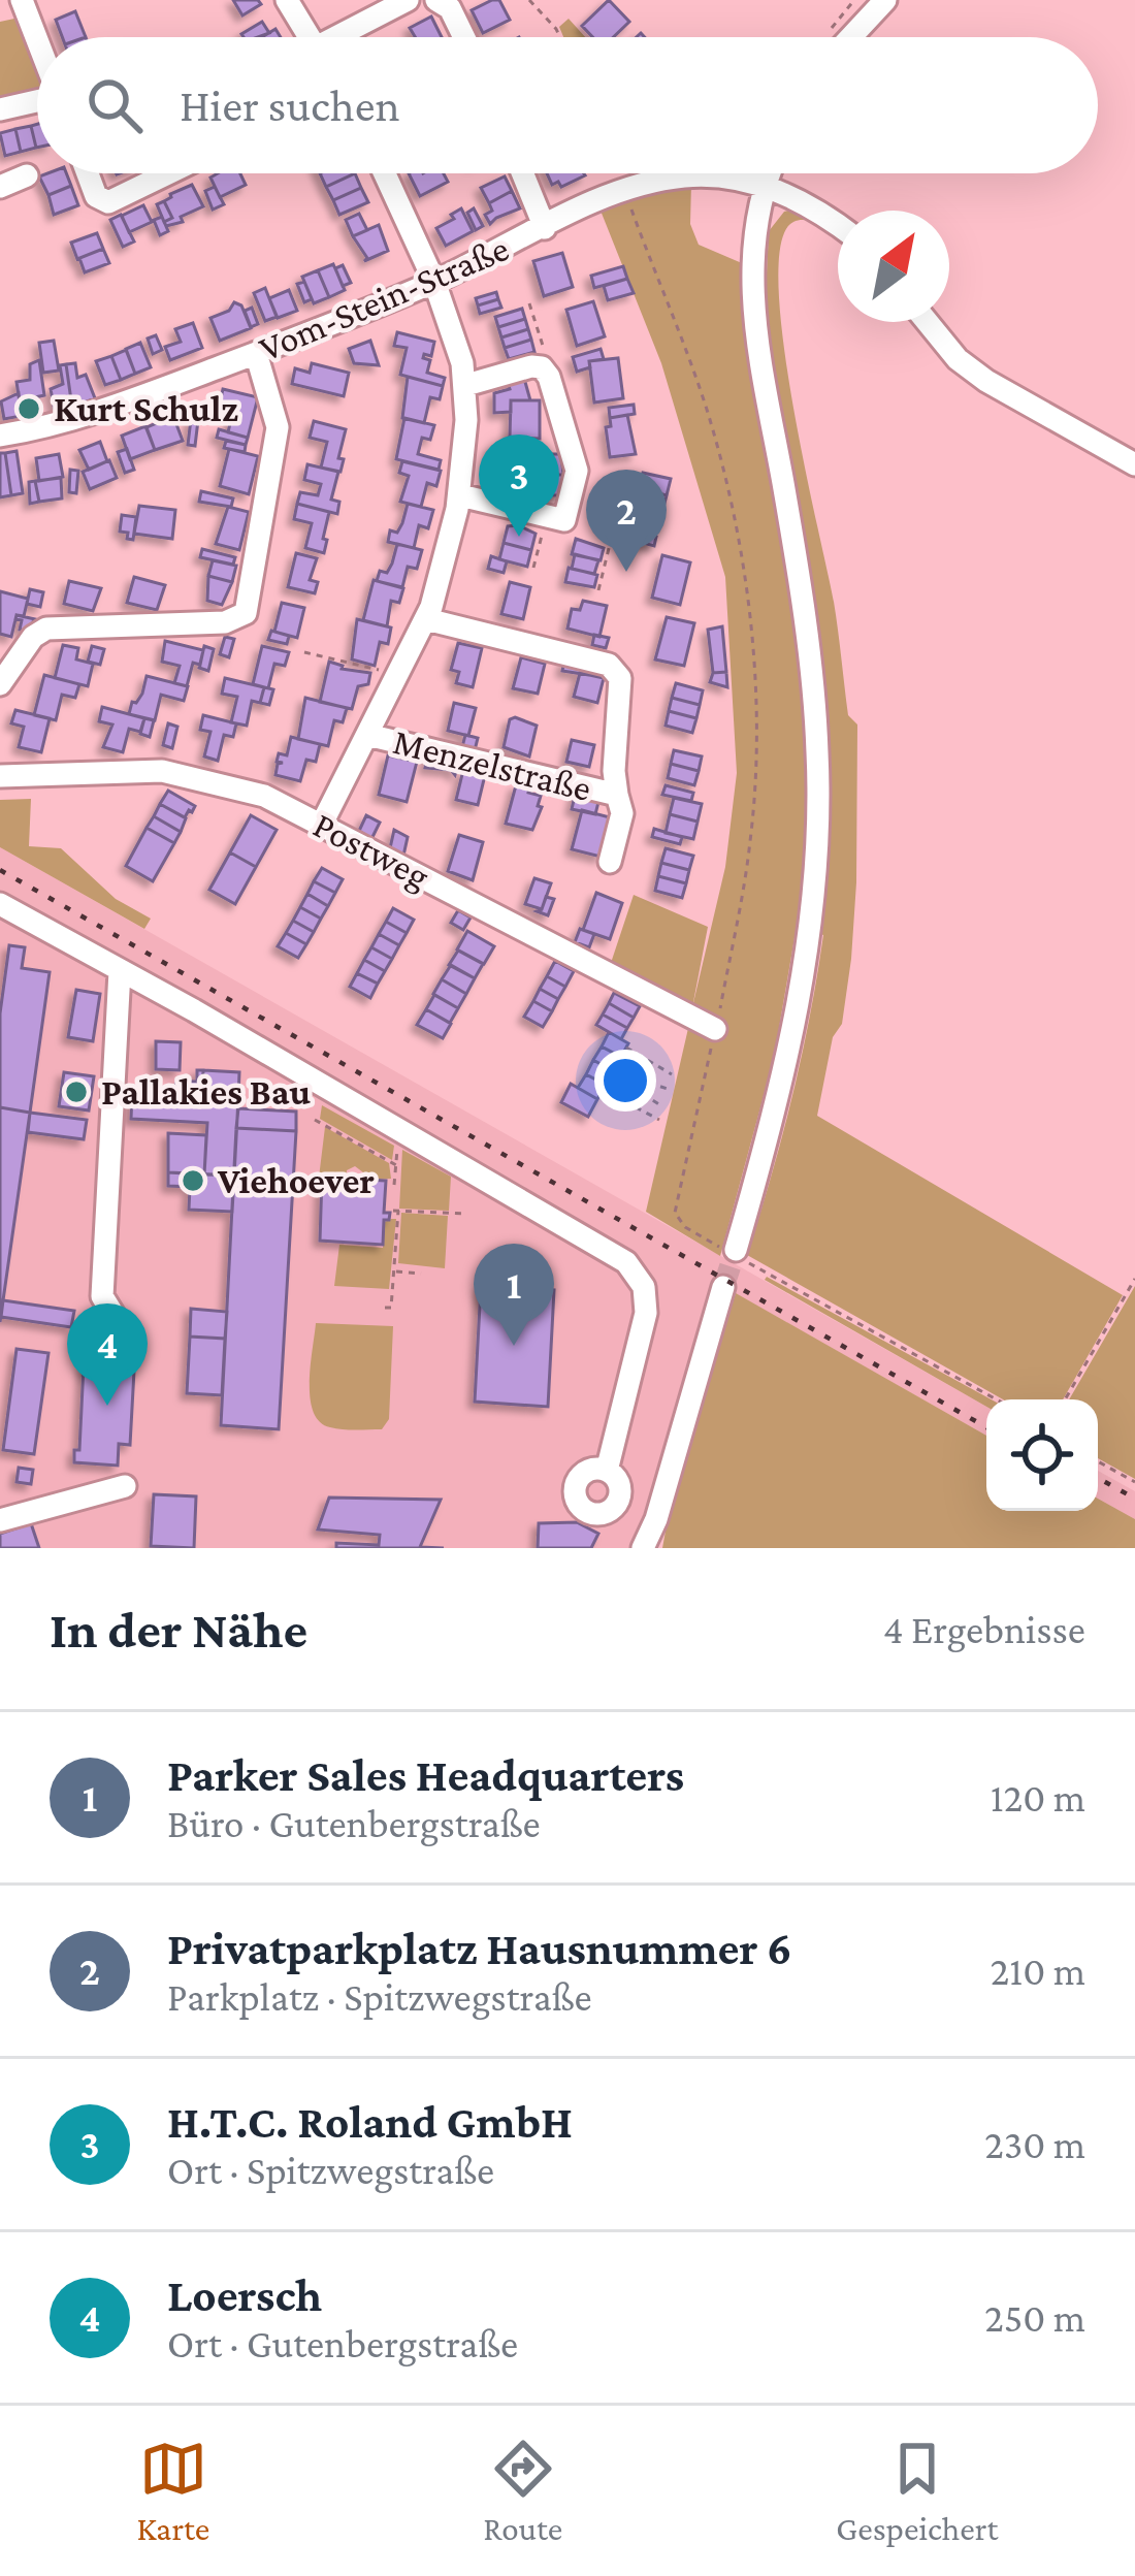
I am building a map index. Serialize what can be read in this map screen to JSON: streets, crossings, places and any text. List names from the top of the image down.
{
  "streets": {
    "street": ["Vom-Stein-Straße", "Menzelstraße", "Postweg"]
  },
  "places": ["Kurt Schulz", "Pallakies Bau", "Viehoever"],
  "north": "top right",
  "page": {
    "search": "Hier suchen",
    "pins": [
      "3",
      "2",
      "1",
      "4"
    ],
    "heading": ["In der Nähe", "4 Ergebnisse"],
    "list": [
      {
        "mark": "1",
        "name": "Parker Sales Headquarters",
        "note": "Büro · Gutenbergstraße",
        "value": "120 m"
      },
      {
        "mark": "2",
        "name": "Privatparkplatz Hausnummer 6",
        "note": "Parkplatz · Spitzwegstraße",
        "value": "210 m"
      },
      {
        "mark": "3",
        "name": "H.T.C. Roland GmbH",
        "note": "Ort · Spitzwegstraße",
        "value": "230 m"
      },
      {
        "mark": "4",
        "name": "Loersch",
        "note": "Ort · Gutenbergstraße",
        "value": "250 m"
      }
    ],
    "nav": ["Karte", "Route", "Gespeichert"]
  }
}
